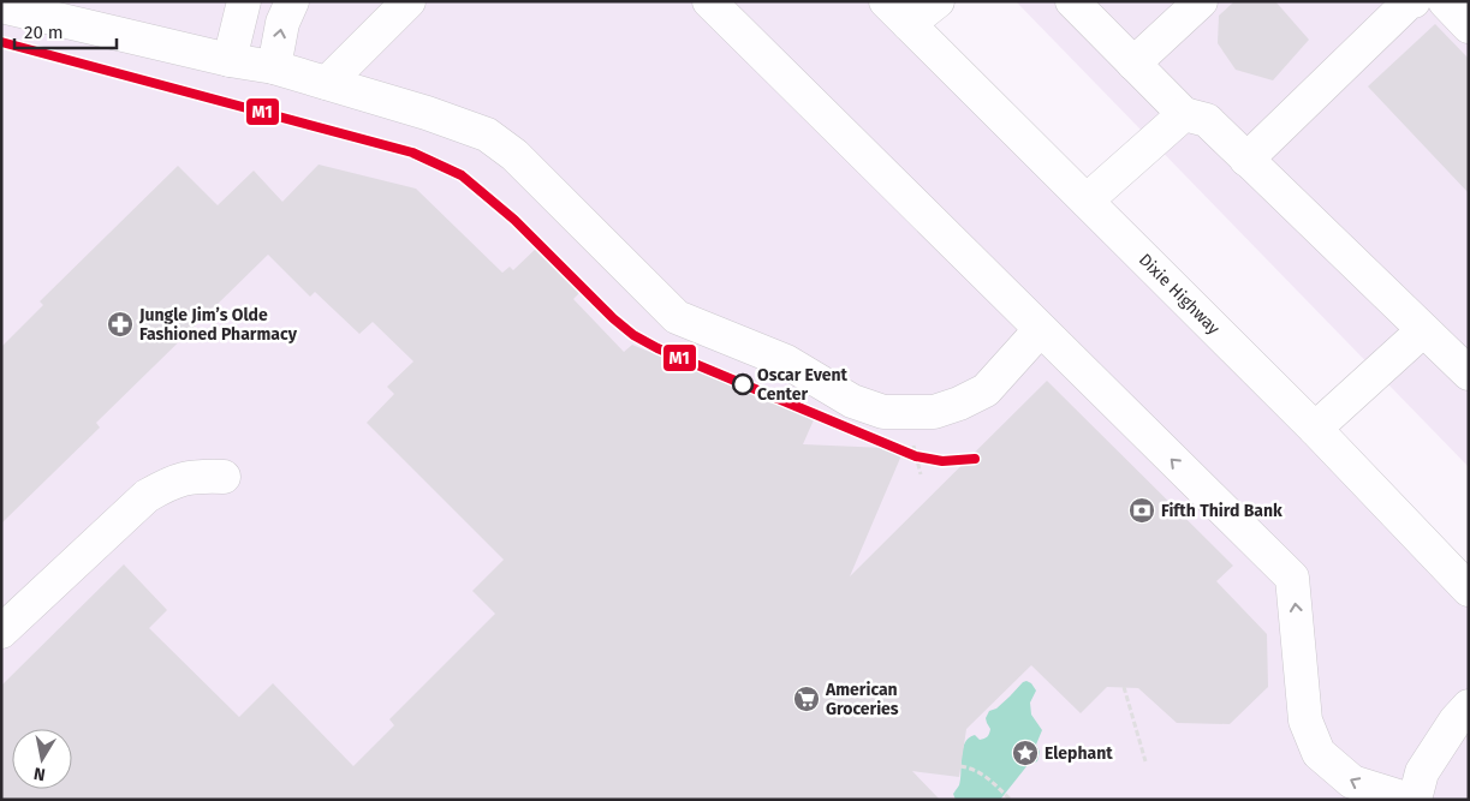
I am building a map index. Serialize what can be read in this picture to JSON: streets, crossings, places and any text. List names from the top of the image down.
{
  "streets": {
    "main road": ["Dixie Highway"]
  },
  "places": {
    "pharmacy": ["Jungle Jim’s Olde Fashioned Pharmacy"],
    "other": ["Oscar Event Center"],
    "bank": ["Fifth Third Bank"],
    "supermarket": ["American Groceries"],
    "place": ["Elephant"]
  },
  "lines": ["transit line M1"],
  "scale_bar": "20 m",
  "north": "bottom"
}
